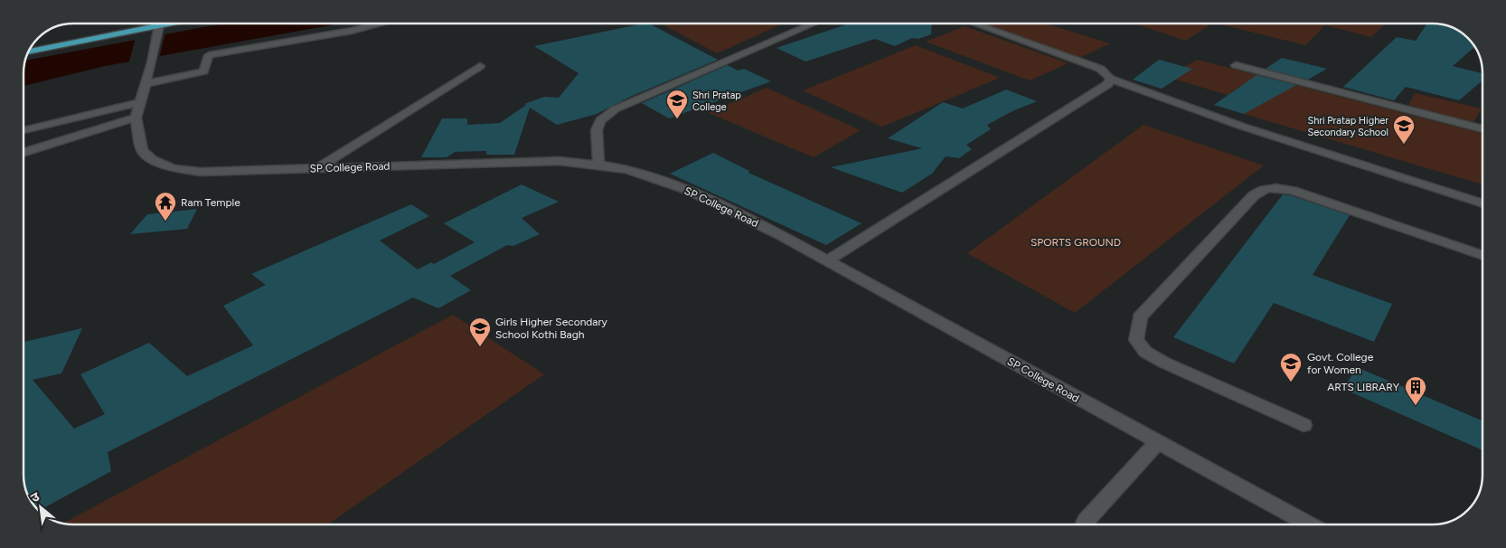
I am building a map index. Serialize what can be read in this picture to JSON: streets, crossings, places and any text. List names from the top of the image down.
{
  "streets": {
    "street": ["SP College Road"]
  },
  "parks": ["SPORTS GROUND"],
  "places": {
    "school or university": [
      "Shri Pratap College",
      "Shri Pratap Higher Secondary School",
      "Girls Higher Secondary School Kothi Bagh",
      "Govt. College for Women"
    ],
    "temple": ["Ram Temple"],
    "building": ["ARTS LIBRARY"]
  },
  "north": "top left"
}
